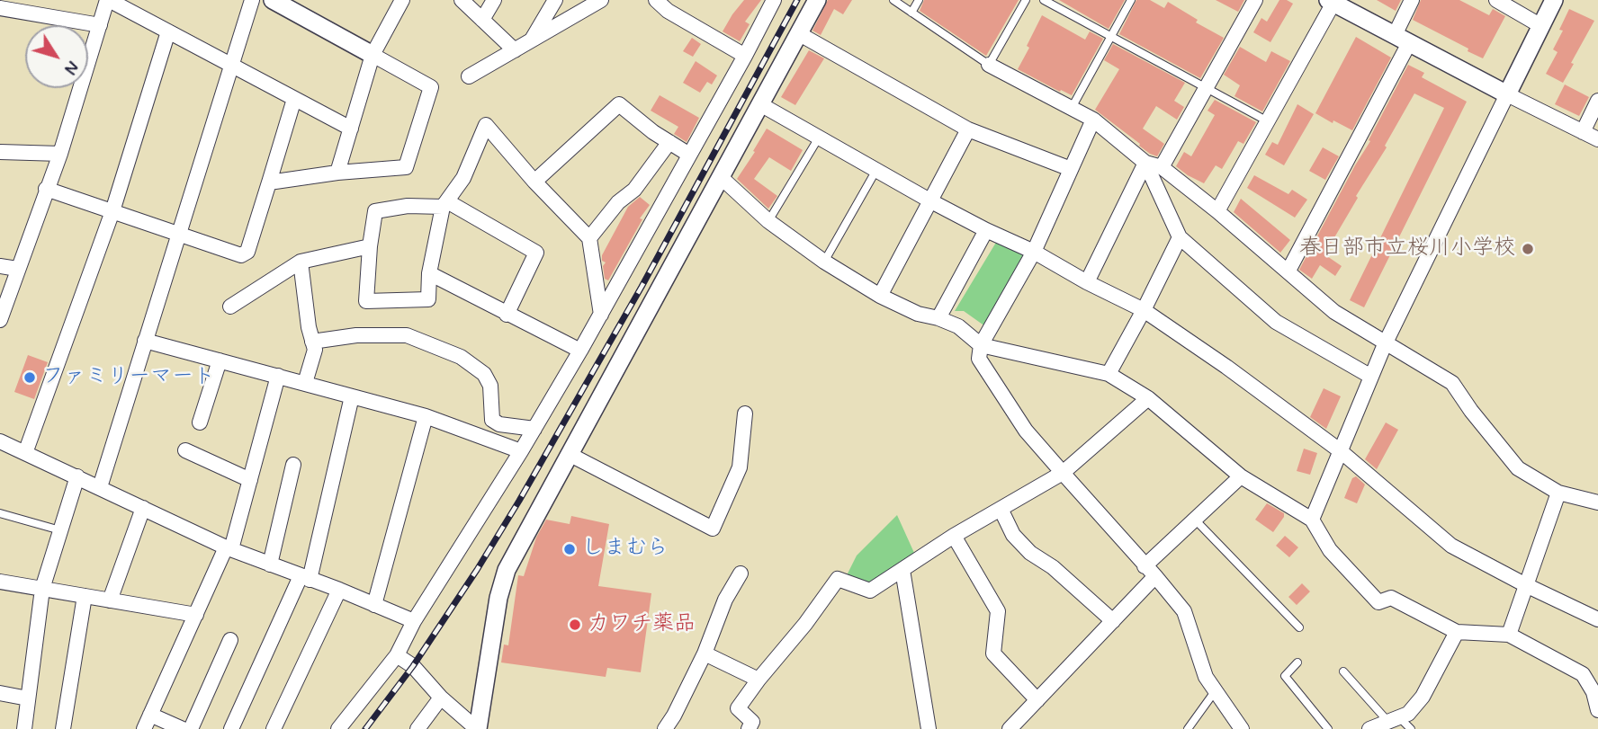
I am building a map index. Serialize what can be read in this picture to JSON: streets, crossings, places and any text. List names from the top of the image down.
{
  "places": [
    "春日部市立桜川小学校",
    "ファミリーマート",
    "しまむら",
    "カワチ薬品"
  ],
  "north": "bottom right"
}
